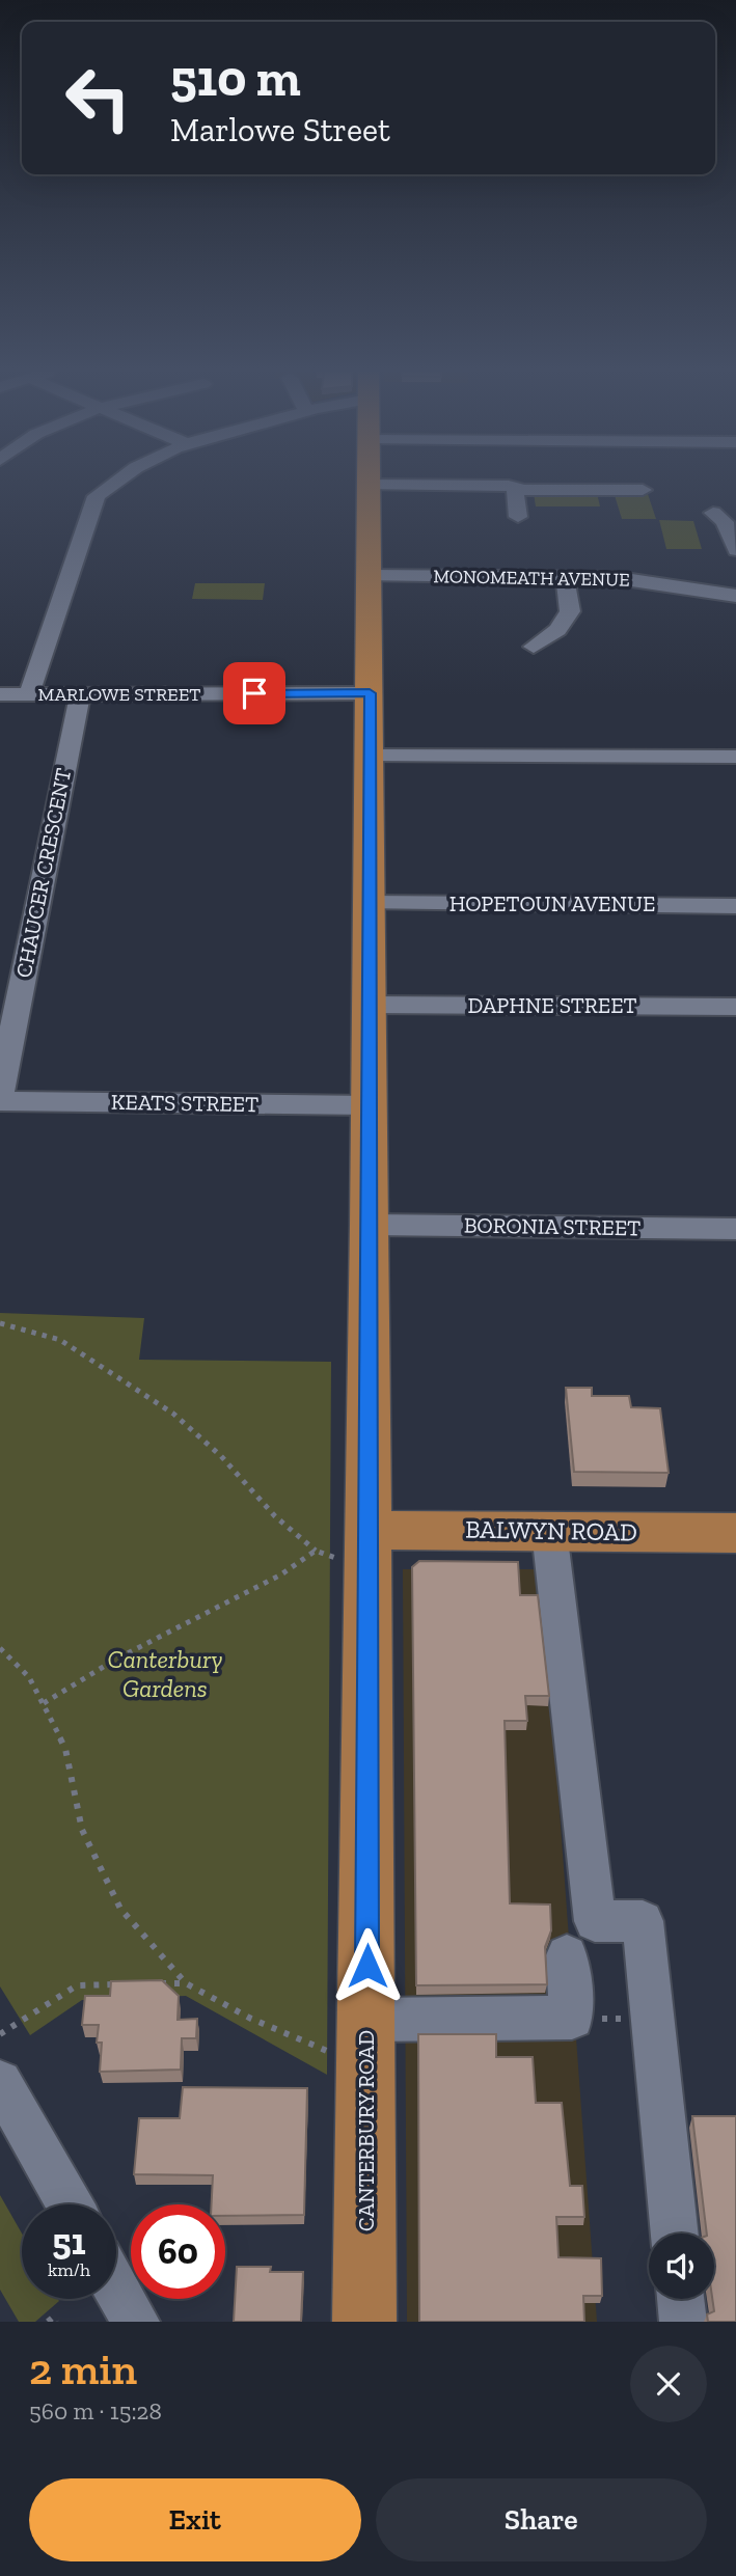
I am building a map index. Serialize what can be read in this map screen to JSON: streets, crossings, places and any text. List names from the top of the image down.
{
  "streets": {
    "main road": ["BALWYN ROAD", "CANTERBURY ROAD"],
    "street": [
      "MONOMEATH AVENUE",
      "MARLOWE STREET",
      "CHAUCER CRESCENT",
      "HOPETOUN AVENUE",
      "DAPHNE STREET",
      "KEATS STREET",
      "BORONIA STREET"
    ]
  },
  "crossings": [
    ["MONOMEATH AVENUE", "CANTERBURY ROAD"],
    ["MARLOWE STREET", "CHAUCER CRESCENT"],
    ["MARLOWE STREET", "CANTERBURY ROAD"],
    ["HOPETOUN AVENUE", "CANTERBURY ROAD"],
    ["DAPHNE STREET", "CANTERBURY ROAD"],
    ["KEATS STREET", "CANTERBURY ROAD"],
    ["BORONIA STREET", "CANTERBURY ROAD"],
    ["BALWYN ROAD", "CANTERBURY ROAD"]
  ],
  "parks": ["Canterbury Gardens"],
  "page": {
    "turn": ["510 m", "Marlowe Street"],
    "speed": "51 km/h",
    "limit": "60",
    "heading": ["2 min", "560 m · 15:28"],
    "buttons": ["Exit", "Share"]
  }
}
